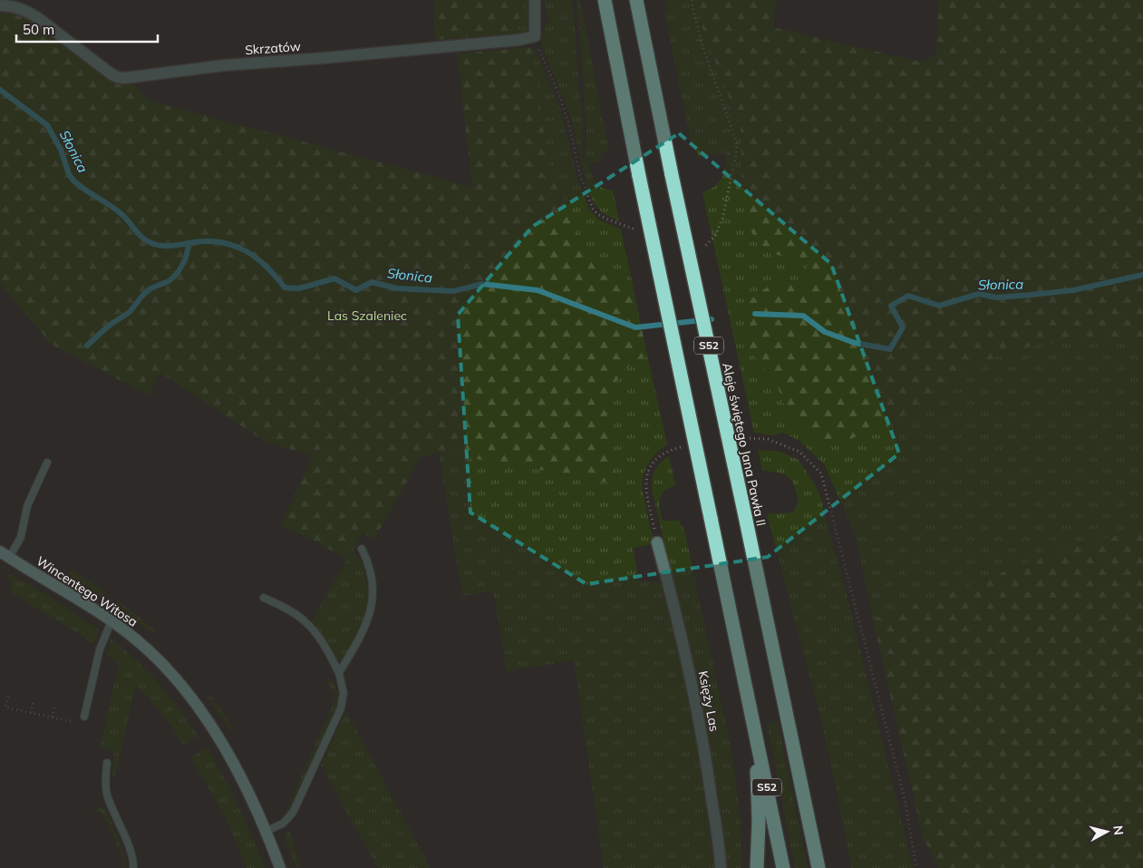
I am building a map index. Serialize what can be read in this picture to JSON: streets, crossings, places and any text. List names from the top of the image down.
{
  "streets": {
    "highway": ["S52", "Aleje świętego Jana Pawła II"],
    "street": ["Skrzatów", "Wincentego Witosa", "Księży Las"]
  },
  "water": ["Słonica"],
  "parks": ["Las Szaleniec"],
  "scale_bar": "50 m",
  "north": "right"
}
